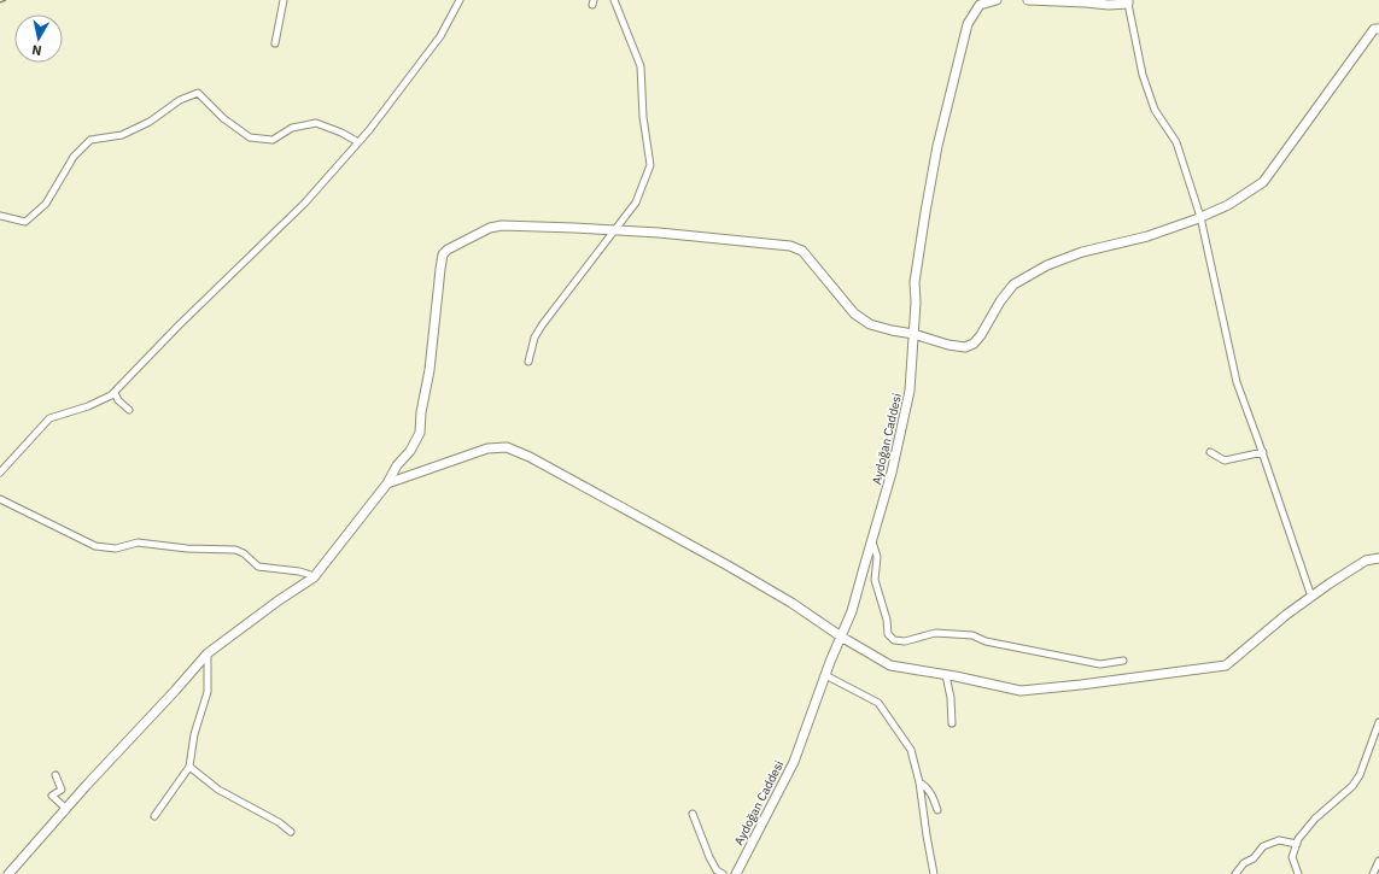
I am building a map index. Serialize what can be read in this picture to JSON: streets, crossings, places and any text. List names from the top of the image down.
{
  "streets": {
    "street": ["Aydoğan Caddesi"]
  },
  "north": "bottom"
}
